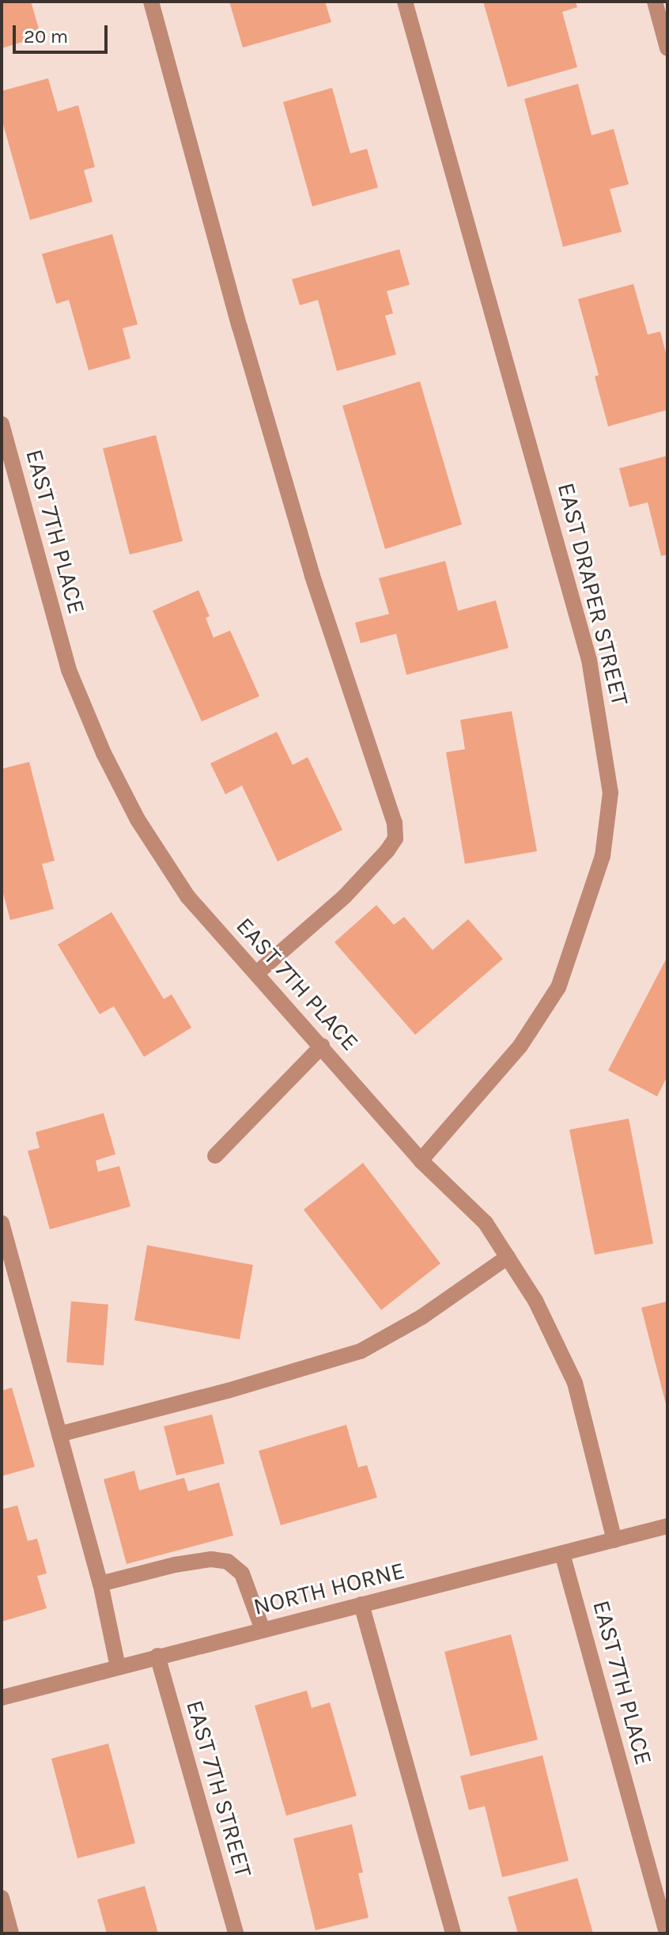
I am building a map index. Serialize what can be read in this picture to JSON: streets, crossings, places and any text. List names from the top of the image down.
{
  "streets": {
    "street": [
      "EAST 7TH PLACE",
      "EAST DRAPER STREET",
      "NORTH HORNE",
      "EAST 7TH STREET"
    ]
  },
  "crossings": [
    ["EAST 7TH PLACE", "EAST DRAPER STREET"],
    ["EAST 7TH PLACE", "NORTH HORNE"],
    ["NORTH HORNE", "EAST 7TH STREET"]
  ],
  "scale_bar": "20 m"
}
